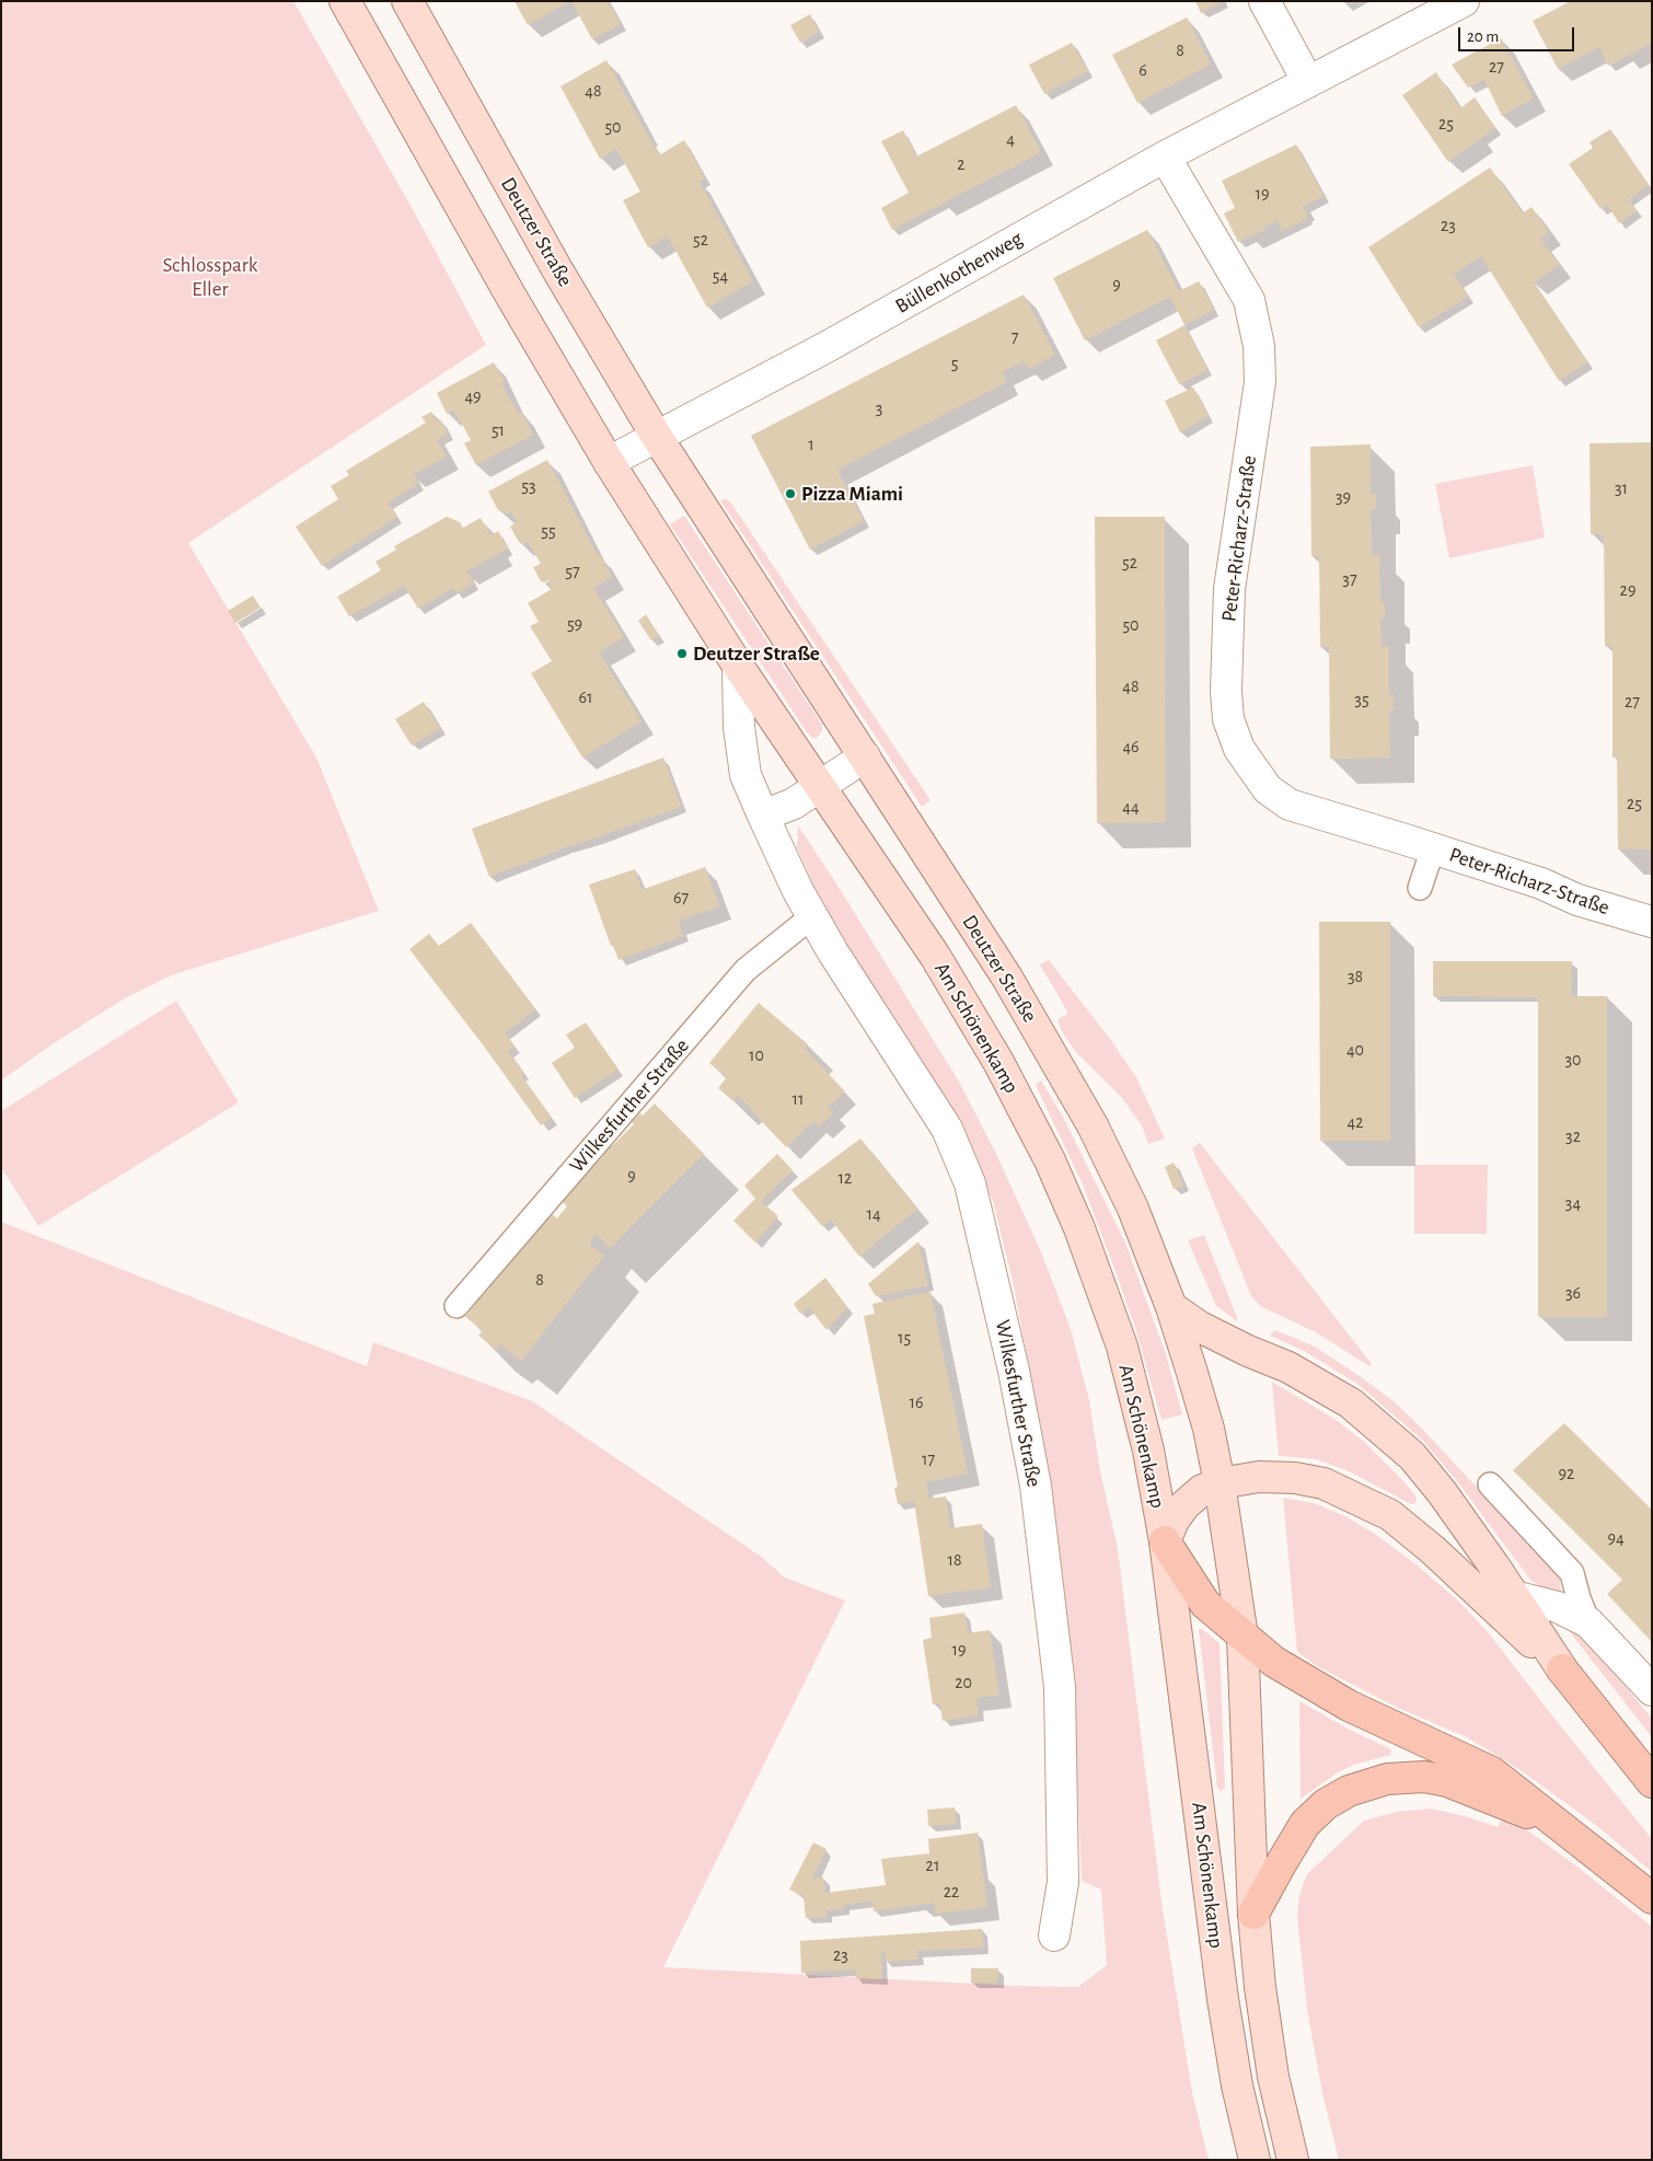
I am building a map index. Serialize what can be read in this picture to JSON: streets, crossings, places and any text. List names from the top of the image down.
{
  "streets": {
    "main road": ["Deutzer Straße", "Am Schönenkamp"],
    "street": ["Büllenkothenweg", "Peter-Richarz-Straße", "Wilkesfurther Straße"]
  },
  "crossings": [
    ["Deutzer Straße", "Büllenkothenweg"],
    ["Deutzer Straße", "Am Schönenkamp"],
    ["Büllenkothenweg", "Peter-Richarz-Straße"]
  ],
  "parks": ["Schlosspark Eller"],
  "places": ["Pizza Miami", "Deutzer Straße"],
  "house_numbers": [
    "8",
    "27",
    "6",
    "48",
    "25",
    "50",
    "4",
    "2",
    "19",
    "23",
    "52",
    "54",
    "9",
    "7",
    "5",
    "49",
    "3",
    "51",
    "1",
    "53",
    "31",
    "39",
    "55",
    "52",
    "57",
    "37",
    "29",
    "59",
    "50",
    "48",
    "61",
    "35",
    "27",
    "46",
    "25",
    "44",
    "67",
    "38",
    "40",
    "10",
    "30",
    "11",
    "42",
    "32",
    "9",
    "12",
    "34",
    "14",
    "8",
    "36",
    "15",
    "16",
    "17",
    "92",
    "94",
    "18",
    "19",
    "20",
    "21",
    "22",
    "23"
  ],
  "scale_bar": "20 m"
}
